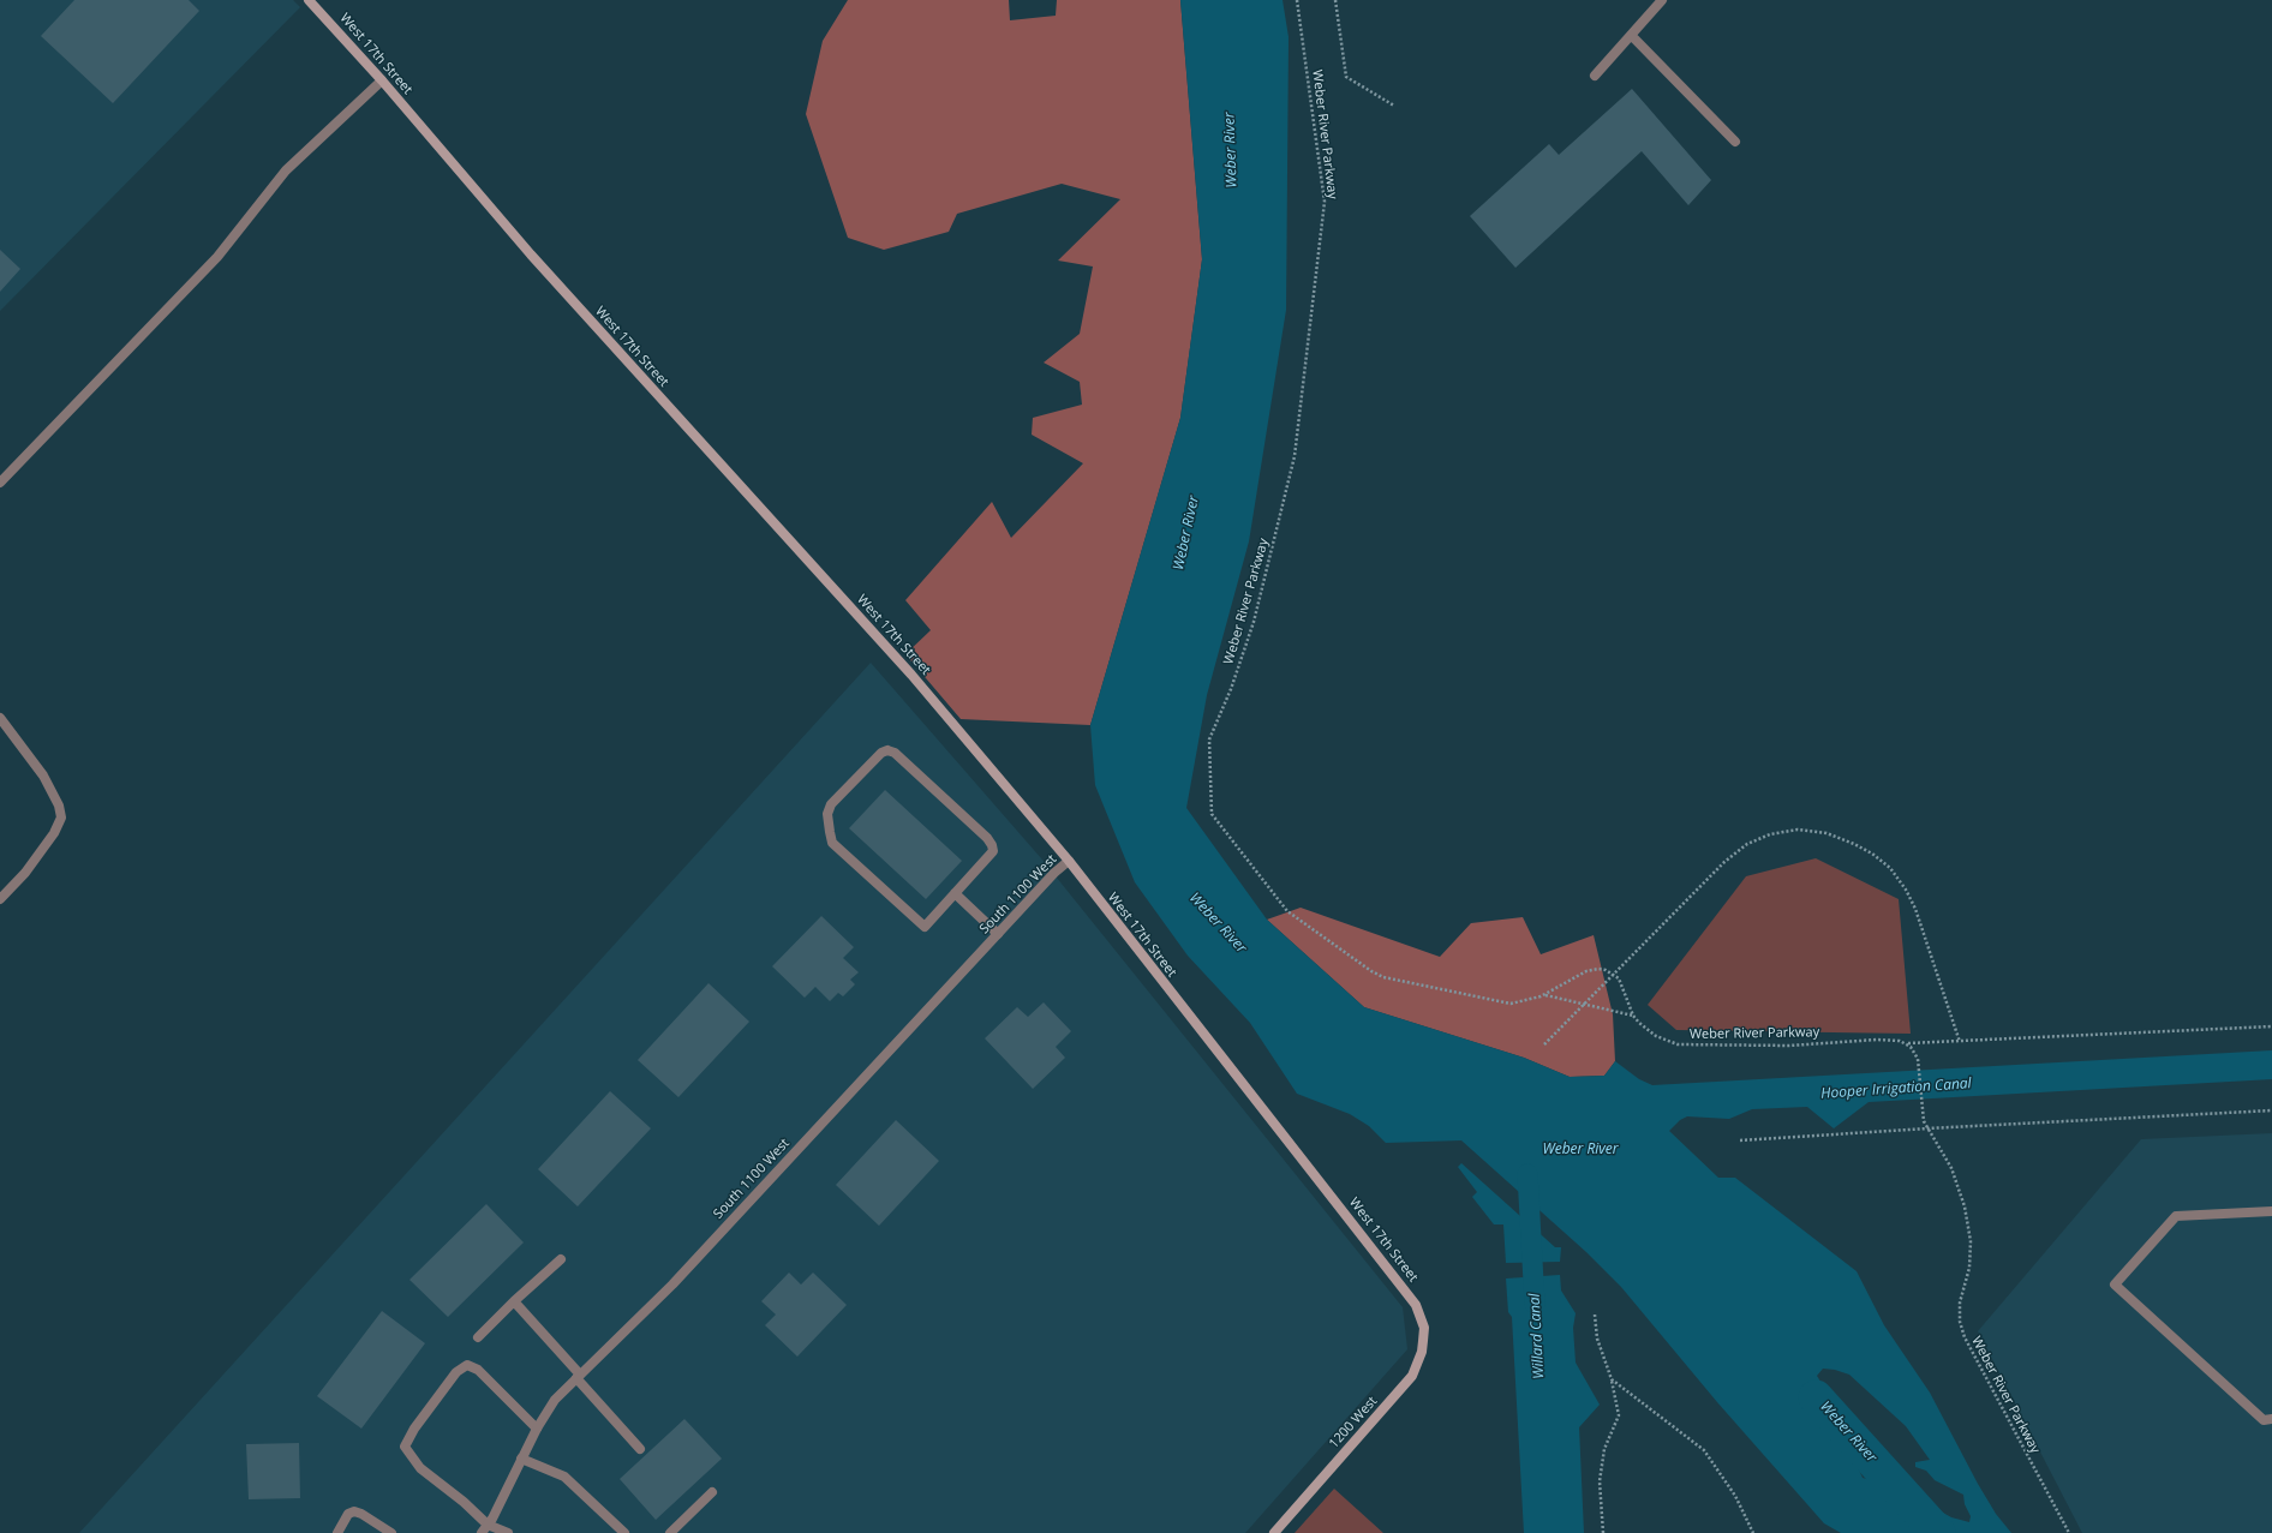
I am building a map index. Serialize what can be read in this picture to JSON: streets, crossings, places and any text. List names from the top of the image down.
{
  "streets": {
    "street": ["West 17th Street", "South 1100 West", "1200 West"],
    "path": ["Weber River Parkway"]
  },
  "crossings": [
    ["West 17th Street", "South 1100 West"],
    ["West 17th Street", "1200 West"]
  ],
  "water": ["Weber River", "Hooper Irrigation Canal", "Willard Canal"]
}
